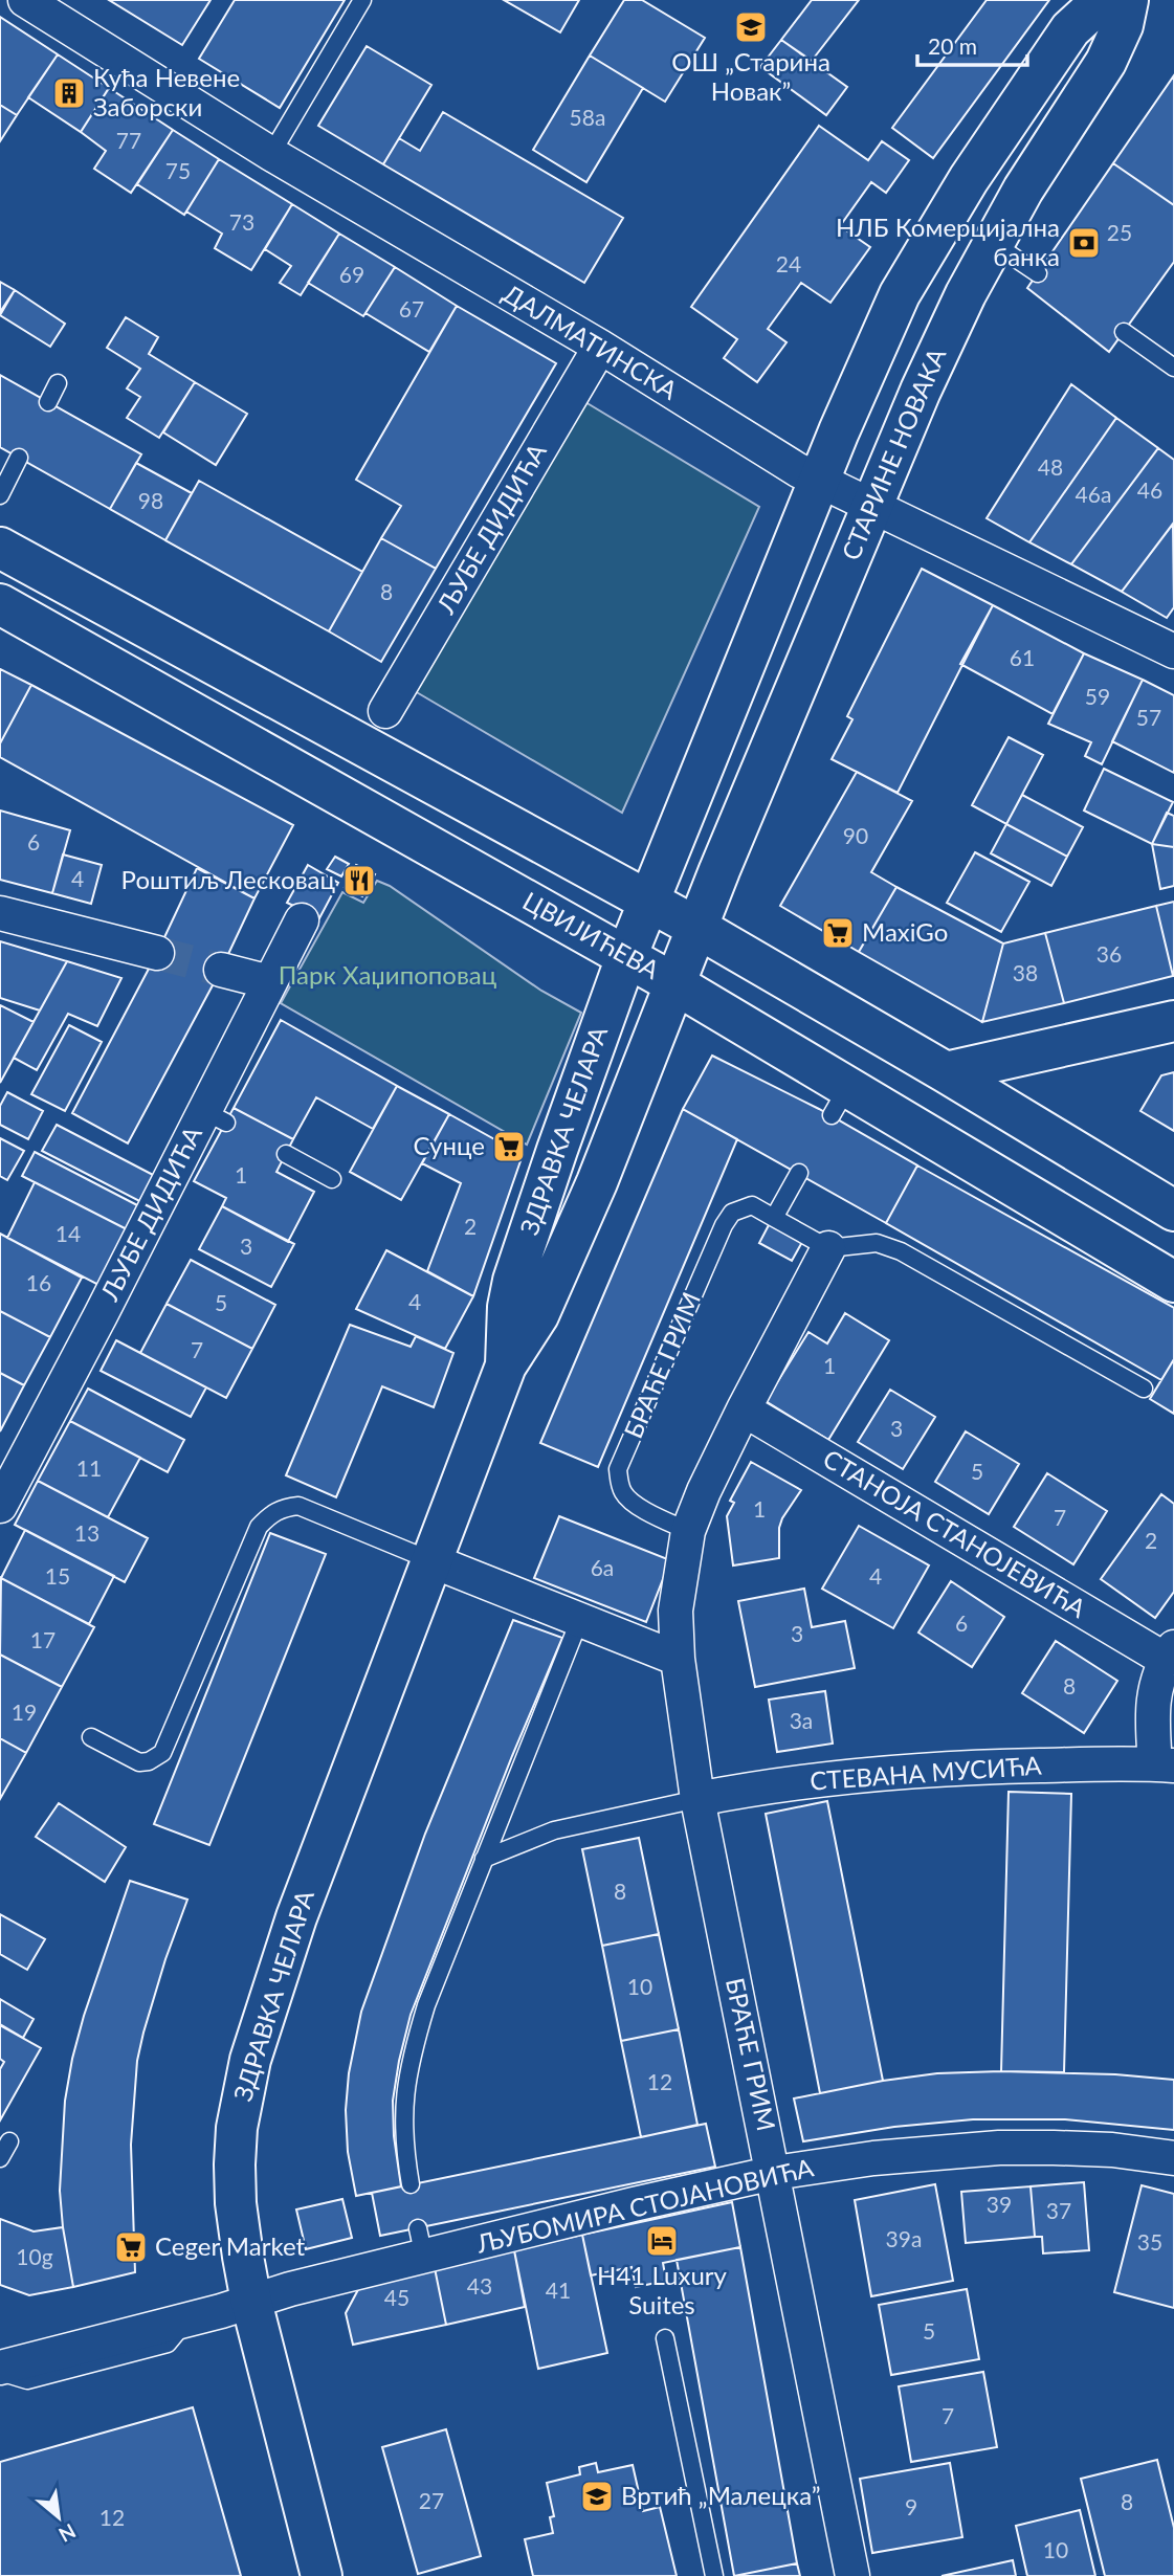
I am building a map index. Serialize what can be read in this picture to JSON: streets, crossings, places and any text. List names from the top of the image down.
{
  "streets": {
    "main road": ["СТАРИНЕ НОВАКА", "ЦВИЈИЋЕВА", "ЗДРАВКА ЧЕЛАРА"],
    "street": [
      "ДАЛМАТИНСКА",
      "ЉУБЕ ДИДИЋА",
      "БРАЋЕ ГРИМ",
      "СТАНОЈА СТАНОЈЕВИЋА",
      "СТЕВАНА МУСИЋА",
      "ЉУБОМИРА СТОЈАНОВИЋА"
    ]
  },
  "crossings": [
    ["ДАЛМАТИНСКА", "СТАРИНЕ НОВАКА"],
    ["ДАЛМАТИНСКА", "ЉУБЕ ДИДИЋА"],
    ["СТАРИНЕ НОВАКА", "ЗДРАВКА ЧЕЛАРА"],
    ["ЦВИЈИЋЕВА", "ЗДРАВКА ЧЕЛАРА"],
    ["ЗДРАВКА ЧЕЛАРА", "ЉУБОМИРА СТОЈАНОВИЋА"],
    ["БРАЋЕ ГРИМ", "СТАНОЈА СТАНОЈЕВИЋА"],
    ["БРАЋЕ ГРИМ", "СТЕВАНА МУСИЋА"],
    ["БРАЋЕ ГРИМ", "ЉУБОМИРА СТОЈАНОВИЋА"],
    ["СТАНОЈА СТАНОЈЕВИЋА", "СТЕВАНА МУСИЋА"]
  ],
  "parks": ["Парк Хаџипоповац"],
  "places": {
    "school or university": ["ОШ „Старина Новак”", "Вртић „Малецка”"],
    "building": ["Кућа Невене Заборски"],
    "bank": ["НЛБ Комерцијална банка"],
    "restaurant": ["Роштиљ Лесковац"],
    "supermarket": ["MaxiGo", "Сунце", "Ceger Market"],
    "hotel": ["H41 Luxury Suites"]
  },
  "house_numbers": [
    "58a",
    "77",
    "75",
    "73",
    "25",
    "24",
    "69",
    "67",
    "48",
    "46",
    "46a",
    "98",
    "8",
    "61",
    "59",
    "57",
    "90",
    "6",
    "4",
    "36",
    "38",
    "1",
    "2",
    "14",
    "3",
    "16",
    "4",
    "5",
    "7",
    "1",
    "3",
    "11",
    "5",
    "1",
    "7",
    "13",
    "2",
    "6a",
    "15",
    "4",
    "6",
    "3",
    "17",
    "8",
    "19",
    "3a",
    "8",
    "10",
    "12",
    "39",
    "37",
    "39a",
    "35",
    "10g",
    "43",
    "41",
    "45",
    "5",
    "7",
    "27",
    "8",
    "9",
    "12",
    "10"
  ],
  "scale_bar": "20 m",
  "north": "bottom right"
}
